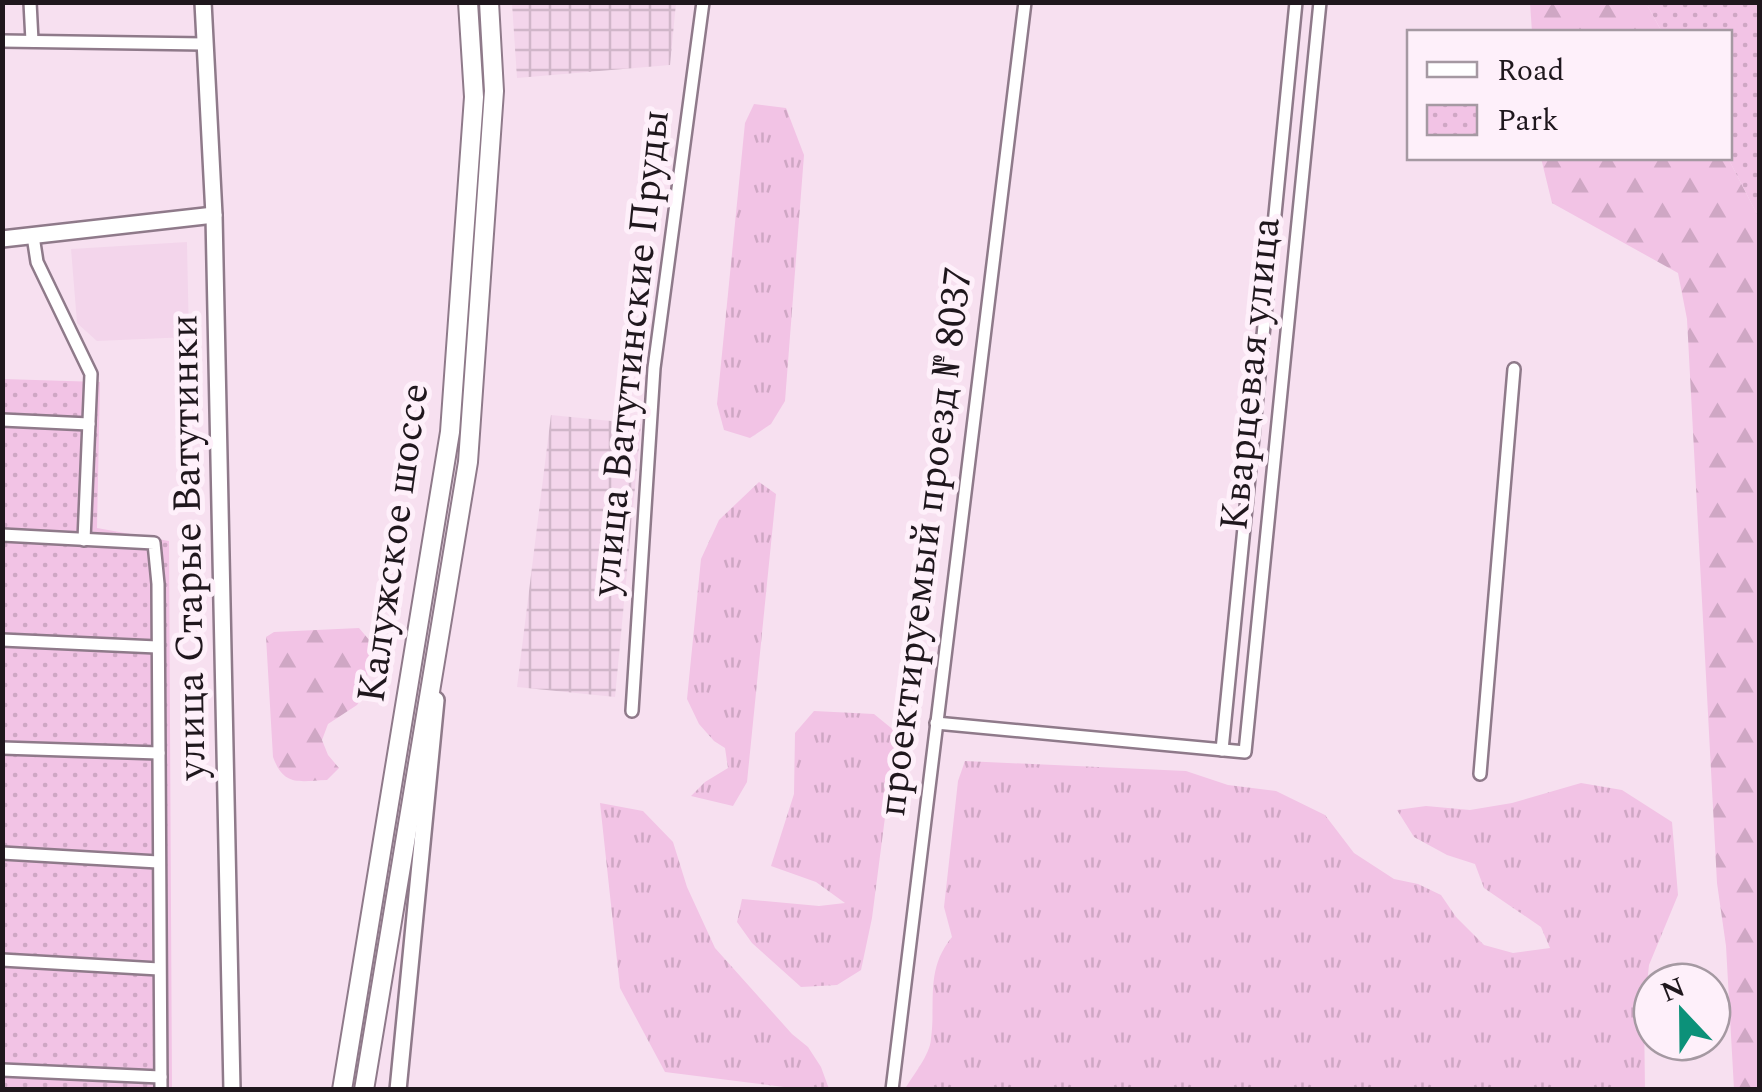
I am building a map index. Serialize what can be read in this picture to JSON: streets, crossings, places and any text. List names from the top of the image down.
{
  "streets": {
    "highway": ["Калужское шоссе"],
    "main road": ["улица Старые Ватутинки"],
    "street": ["улица Ватутинские Пруды", "Кварцевая улица", "проектируемый проезд № 8037"]
  },
  "legend": ["Road", "Park"],
  "north": "top"
}
